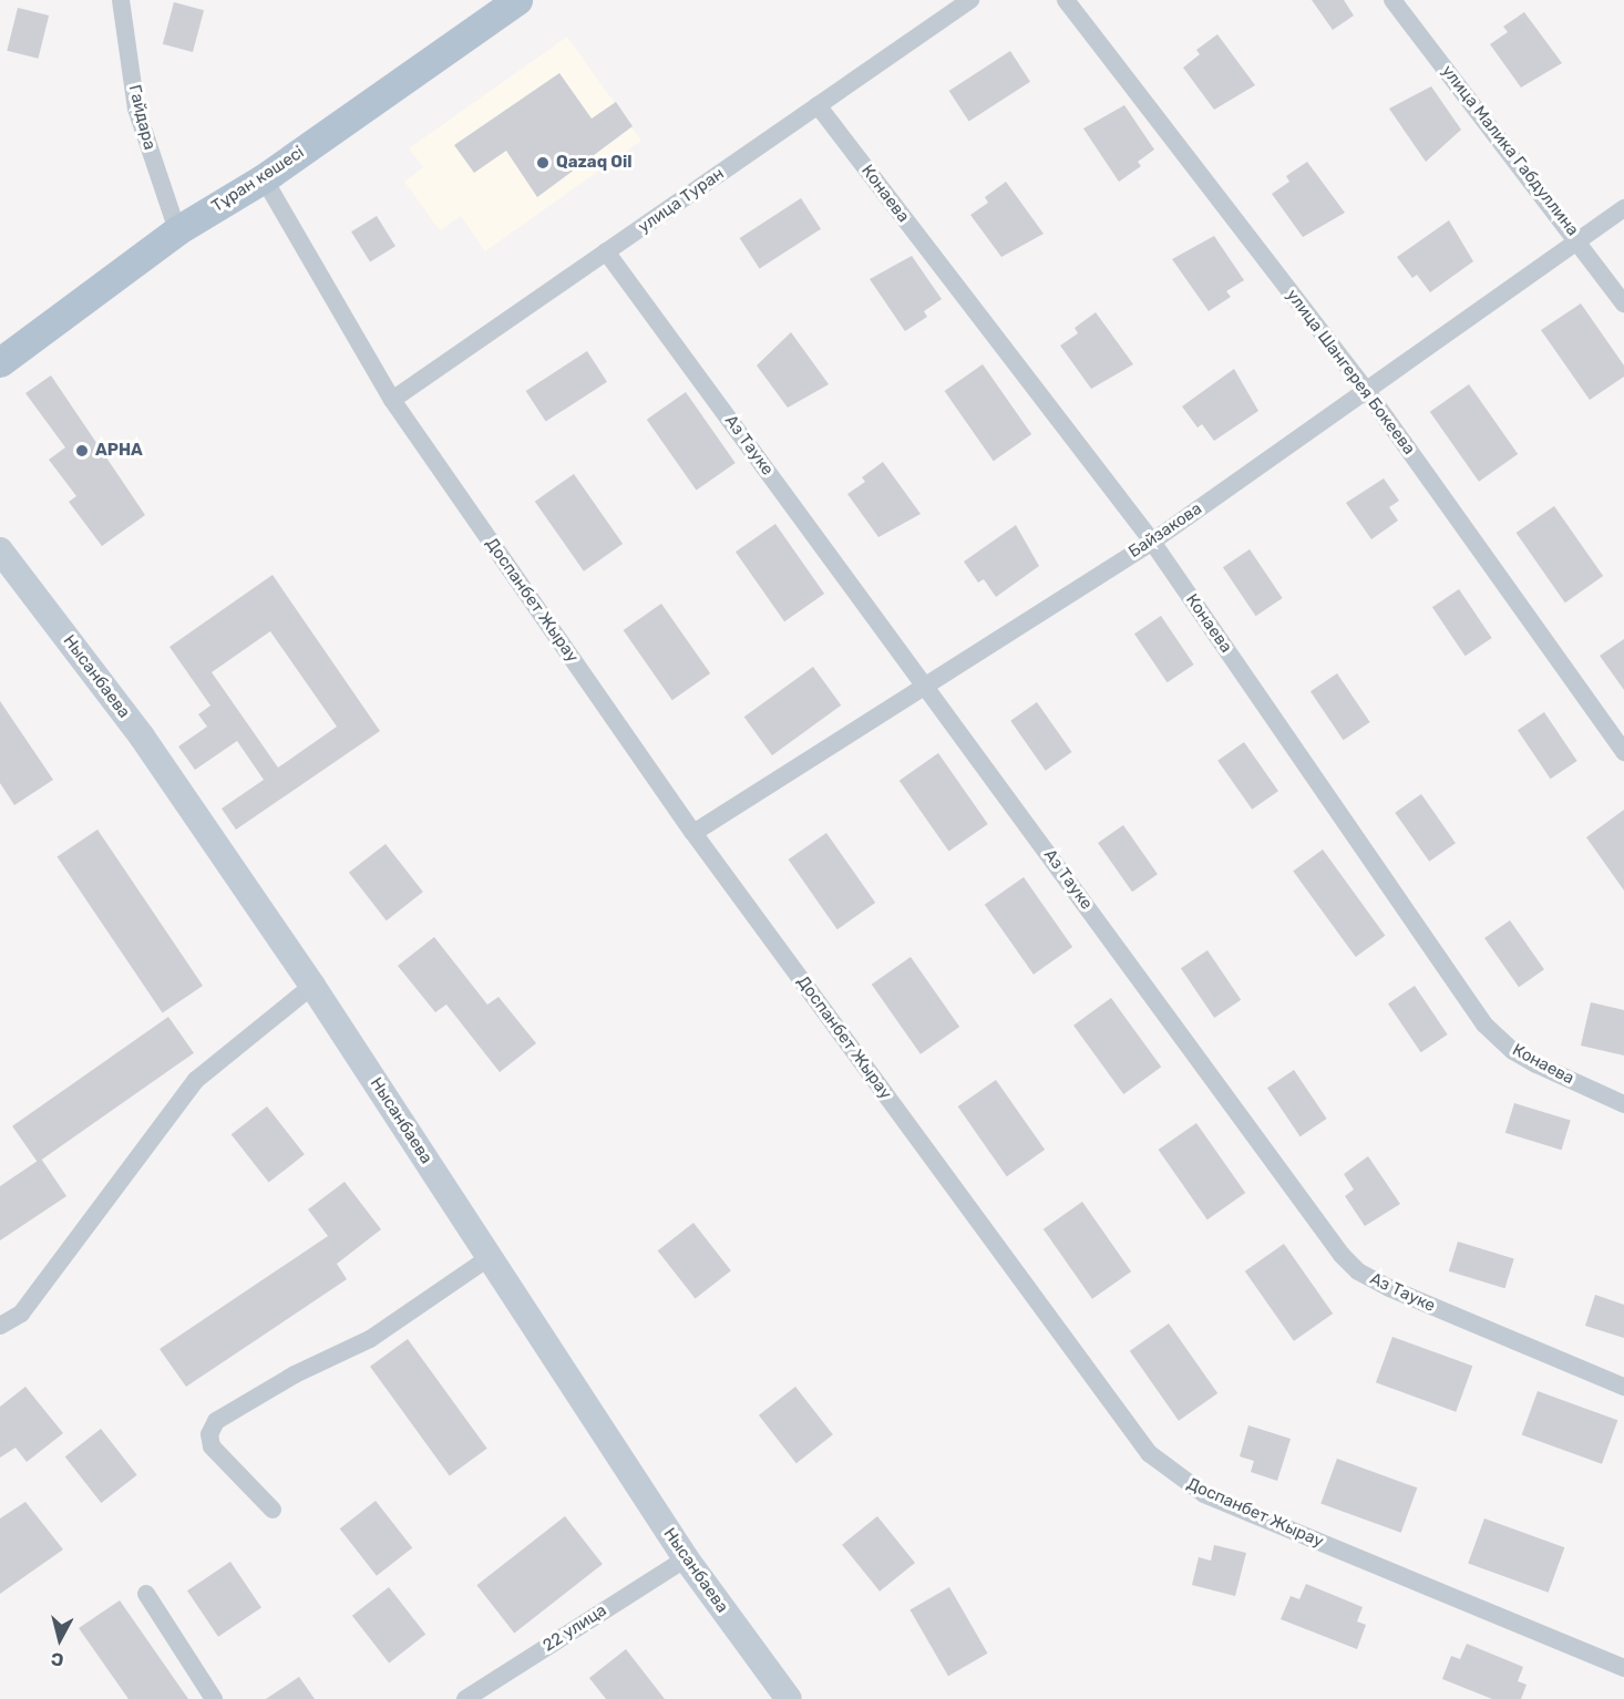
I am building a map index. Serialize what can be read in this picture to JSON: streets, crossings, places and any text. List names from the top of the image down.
{
  "streets": {
    "main road": ["Тұран көшесі"],
    "street": [
      "Гайдара",
      "улица Малика Габдуллина",
      "Конаева",
      "улица Туран",
      "улица Шангерея Бокеева",
      "Аз Тауке",
      "Байзакова",
      "Доспанбет Жырау",
      "Нысанбаева",
      "22 улица"
    ]
  },
  "crossings": [
    ["Гайдара", "Тұран көшесі"],
    ["улица Малика Габдуллина", "Байзакова"],
    ["Тұран көшесі", "Доспанбет Жырау"],
    ["Конаева", "улица Туран"],
    ["Конаева", "Байзакова"],
    ["улица Туран", "Аз Тауке"],
    ["улица Туран", "Доспанбет Жырау"],
    ["улица Шангерея Бокеева", "Байзакова"],
    ["Аз Тауке", "Байзакова"],
    ["Байзакова", "Доспанбет Жырау"],
    ["Нысанбаева", "22 улица"]
  ],
  "places": ["Qazaq Oil", "АРНА"],
  "north": "bottom"
}
